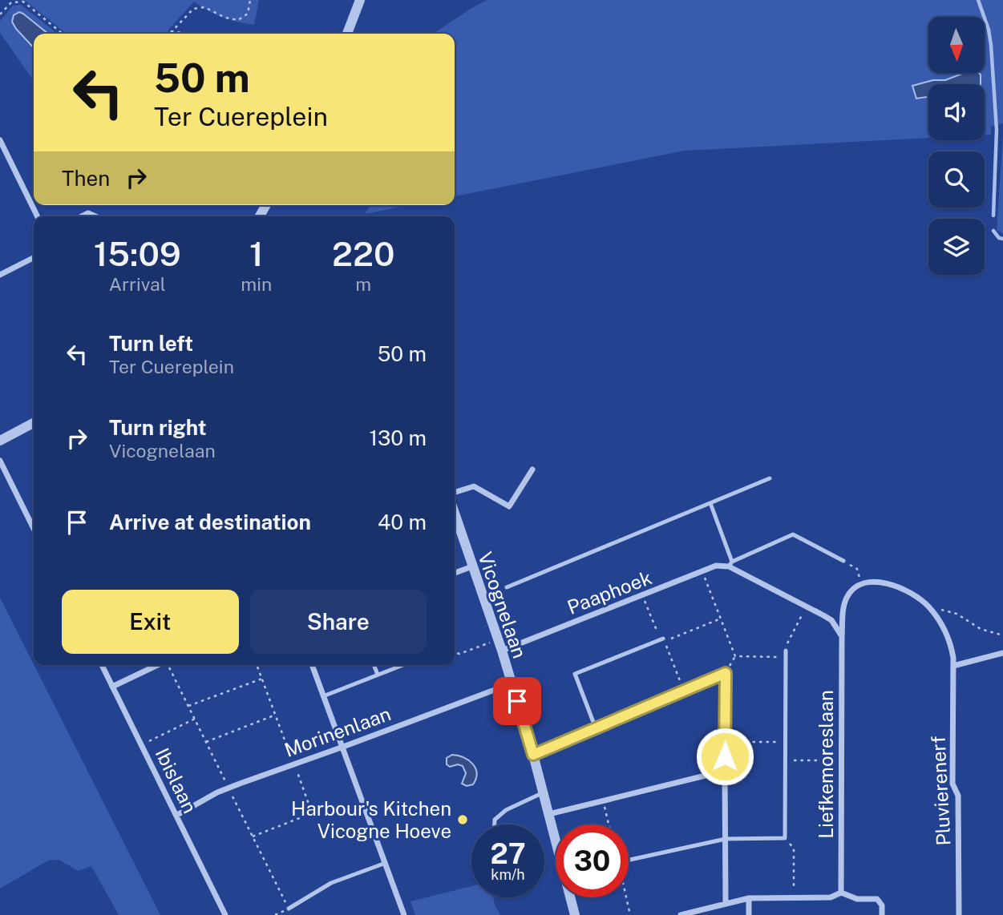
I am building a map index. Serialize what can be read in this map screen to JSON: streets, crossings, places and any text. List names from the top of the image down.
{
  "streets": {
    "street": [
      "Paaphoek",
      "Vicognelaan",
      "Morinenlaan",
      "Liefkemoreslaan",
      "Ibislaan",
      "Pluvierenerf"
    ]
  },
  "crossings": [
    ["Paaphoek", "Vicognelaan"],
    ["Vicognelaan", "Morinenlaan"],
    ["Morinenlaan", "Ibislaan"]
  ],
  "places": ["Harbour's Kitchen Vicogne Hoeve"],
  "north": "bottom",
  "page": {
    "turn": ["50 m", "Ter Cuereplein"],
    "then": "Then",
    "eta": [
      "15:09",
      "Arrival",
      "1",
      "min",
      "220",
      "m"
    ],
    "list": [
      {
        "name": "Turn left",
        "note": "Ter Cuereplein",
        "value": "50 m"
      },
      {
        "name": "Turn right",
        "note": "Vicognelaan",
        "value": "130 m"
      },
      {
        "name": "Arrive at destination",
        "value": "40 m"
      }
    ],
    "buttons": ["Exit", "Share"],
    "speed": "27 km/h",
    "limit": "30"
  }
}
